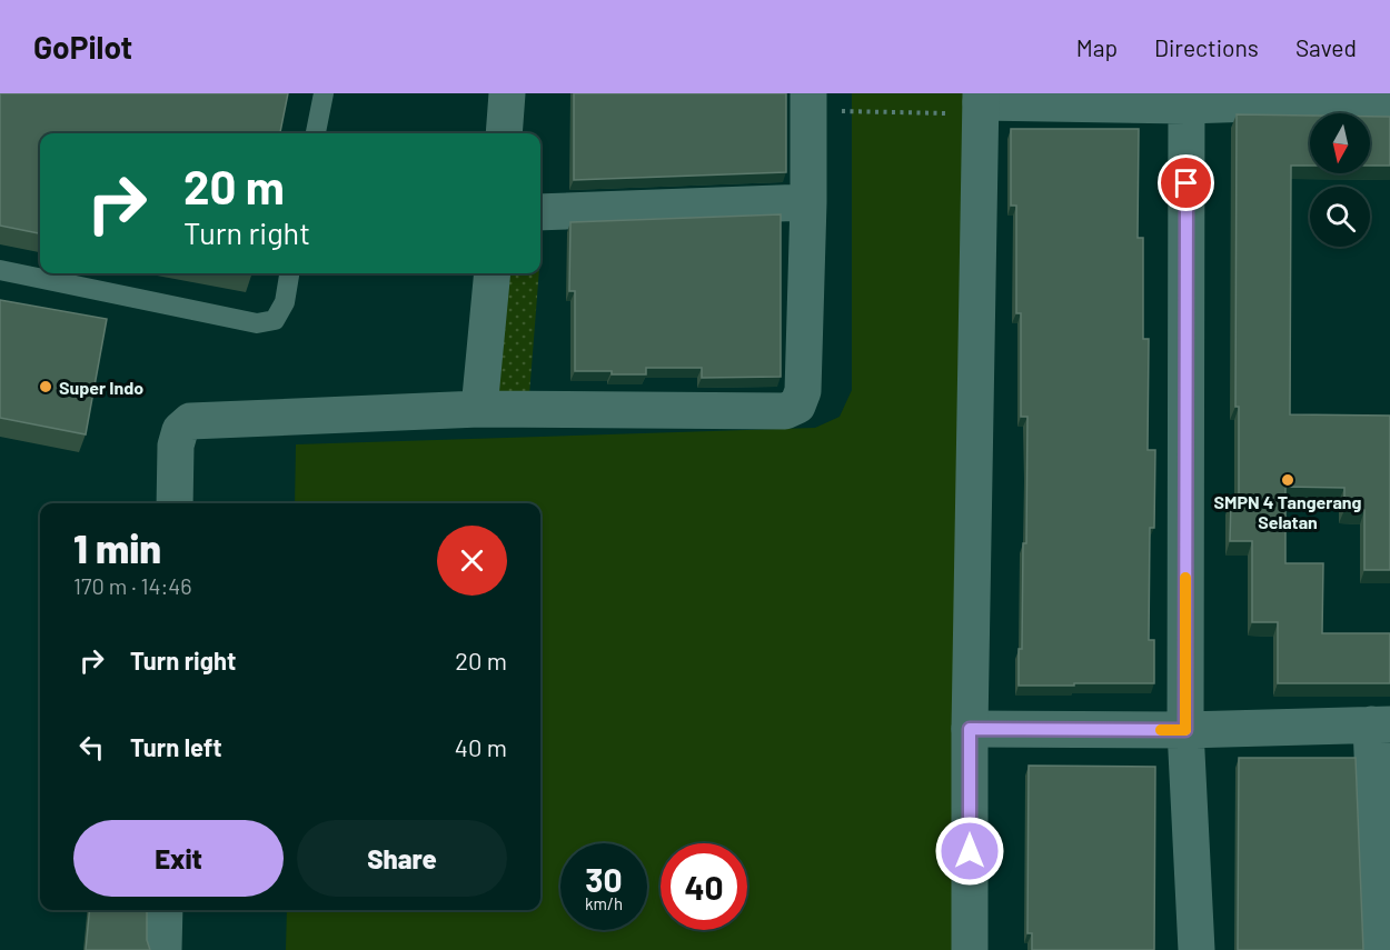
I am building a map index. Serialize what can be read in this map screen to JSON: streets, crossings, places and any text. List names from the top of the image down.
{
  "places": ["Super Indo", "SMPN 4 Tangerang Selatan"],
  "north": "bottom",
  "page": {
    "header": "GoPilot",
    "nav": ["Map", "Directions", "Saved"],
    "turn": ["20 m", "Turn right"],
    "heading": ["1 min", "170 m · 14:46"],
    "list": [
      {
        "name": "Turn right",
        "value": "20 m"
      },
      {
        "name": "Turn left",
        "value": "40 m"
      }
    ],
    "buttons": ["Exit", "Share"],
    "speed": "30 km/h",
    "limit": "40"
  }
}
